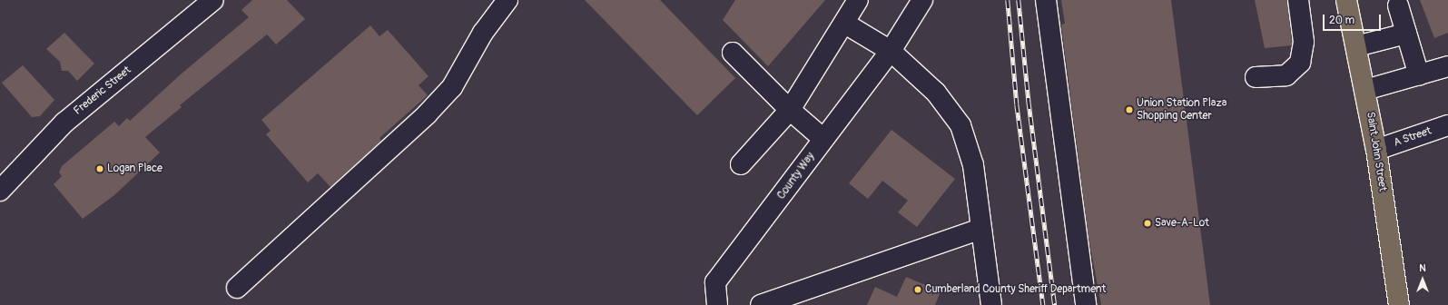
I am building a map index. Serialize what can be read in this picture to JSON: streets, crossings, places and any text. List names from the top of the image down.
{
  "streets": {
    "main road": ["Saint John Street"],
    "street": ["Frederic Street", "A Street", "County Way"]
  },
  "crossings": [
    ["A Street", "Saint John Street"]
  ],
  "places": [
    "Union Station Plaza Shopping Center",
    "Logan Place",
    "Save-A-Lot",
    "Cumberland County Sheriff Department"
  ],
  "scale_bar": "20 m",
  "north": "top"
}
